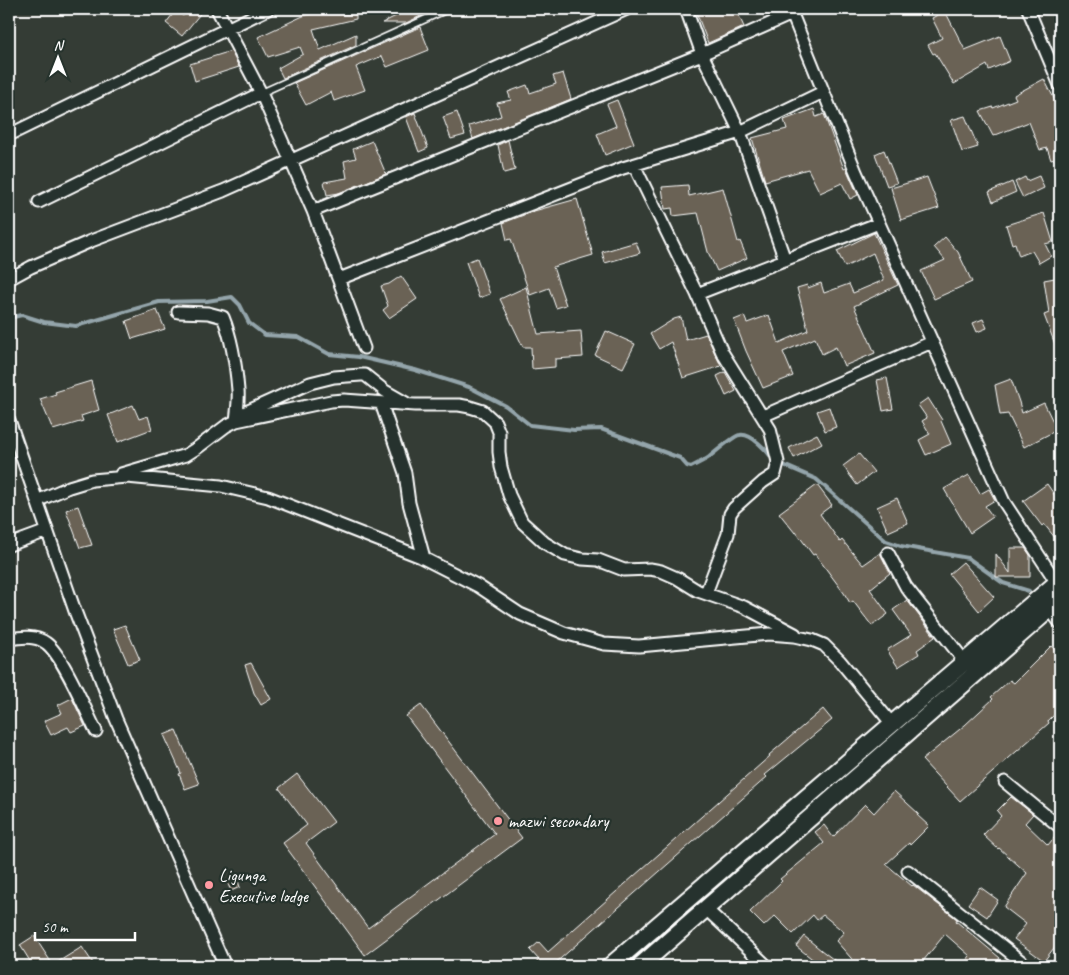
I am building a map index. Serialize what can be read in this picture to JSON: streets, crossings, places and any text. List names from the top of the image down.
{
  "places": ["mazwi secondary", "Ligunga Executive lodge"],
  "scale_bar": "50 m",
  "north": "top"
}
